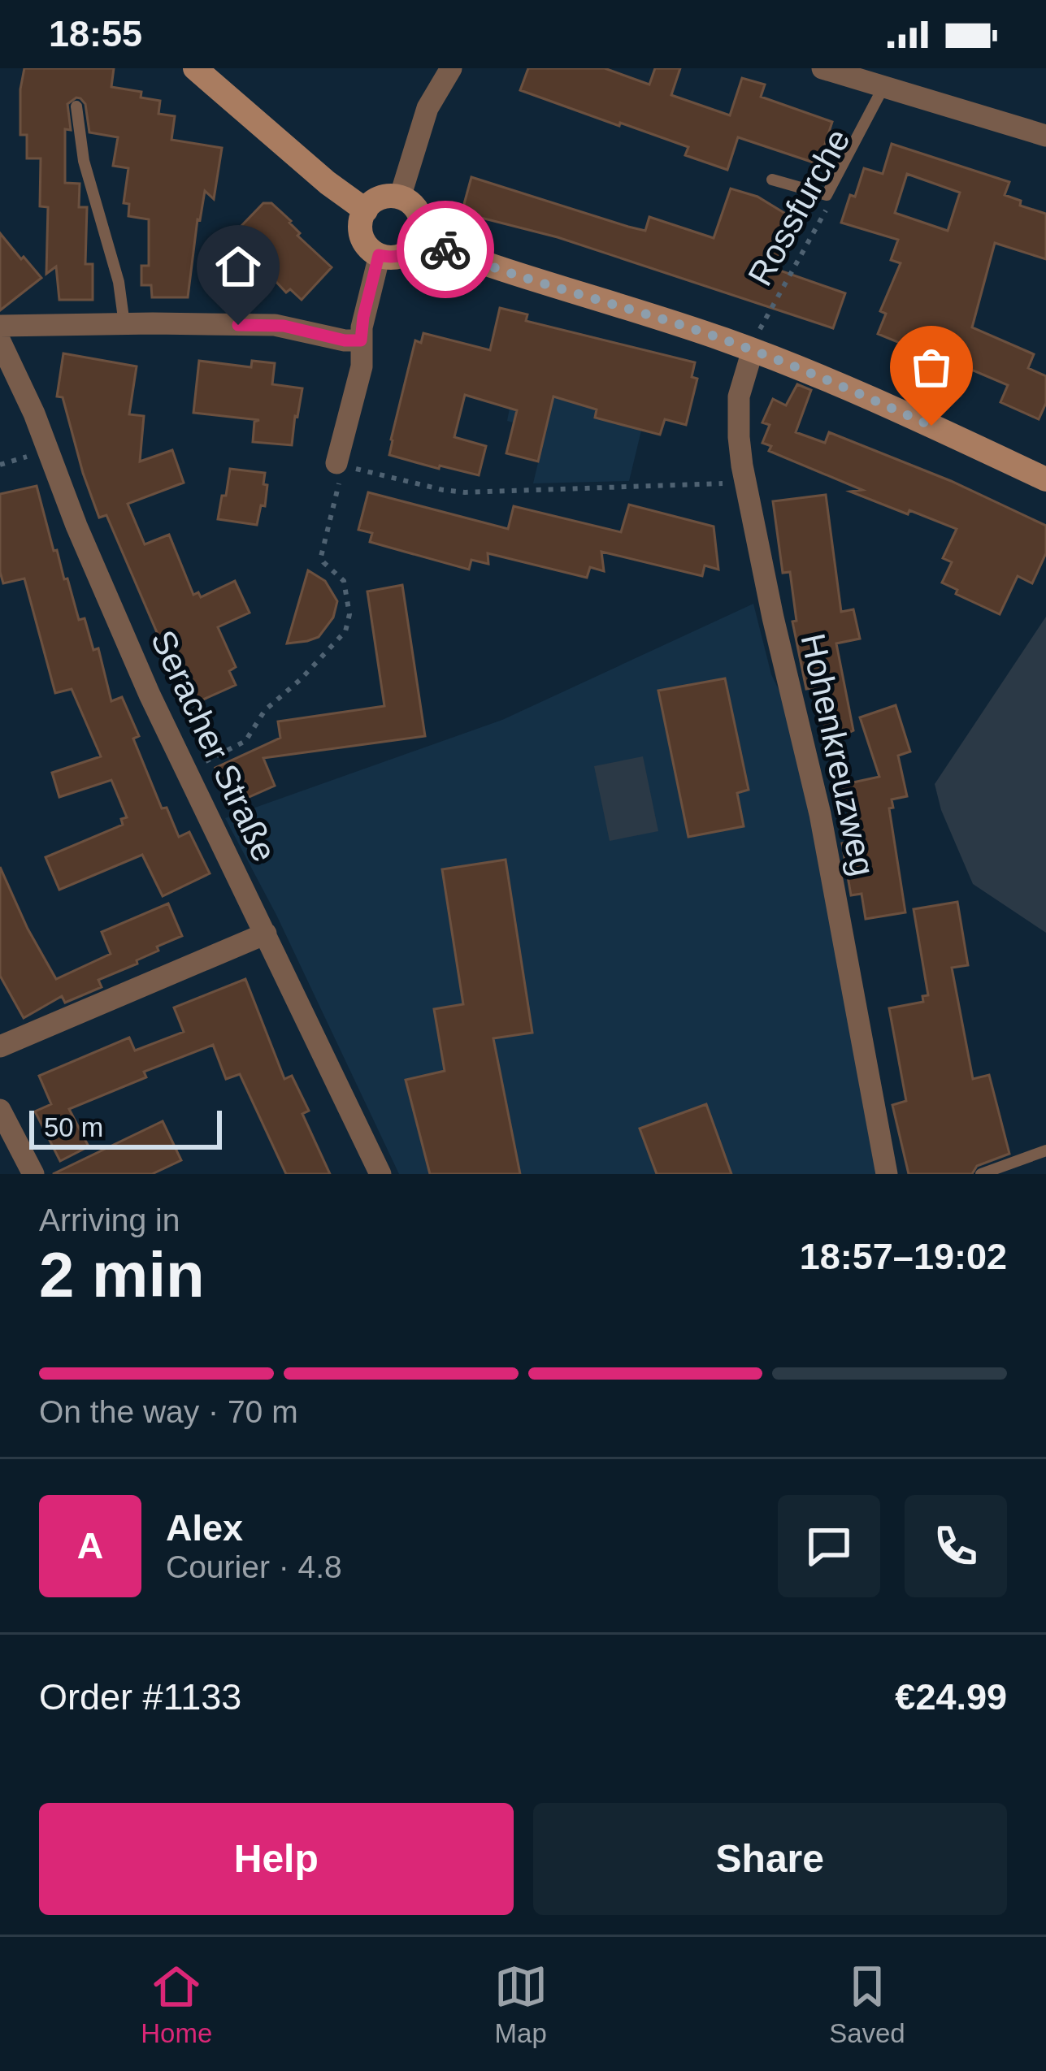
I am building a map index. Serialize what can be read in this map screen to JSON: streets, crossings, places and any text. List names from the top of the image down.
{
  "streets": {
    "street": ["Seracher Straße", "Hohenkreuzweg"],
    "path": ["Rossfurche"]
  },
  "crossings": [
    ["Rossfurche", "Hohenkreuzweg"]
  ],
  "scale_bar": "50 m",
  "page": {
    "status": "18:55",
    "scale": "50 m",
    "heading": ["2 min", "Arriving in", "18:57–19:02"],
    "panel": [
      "Alex",
      "Courier · 4.8",
      "Order #1133",
      "€24.99"
    ],
    "bar": "On the way · 70 m",
    "round": "A",
    "buttons": ["Help", "Share"],
    "tabs": ["Home", "Map", "Saved"]
  }
}
